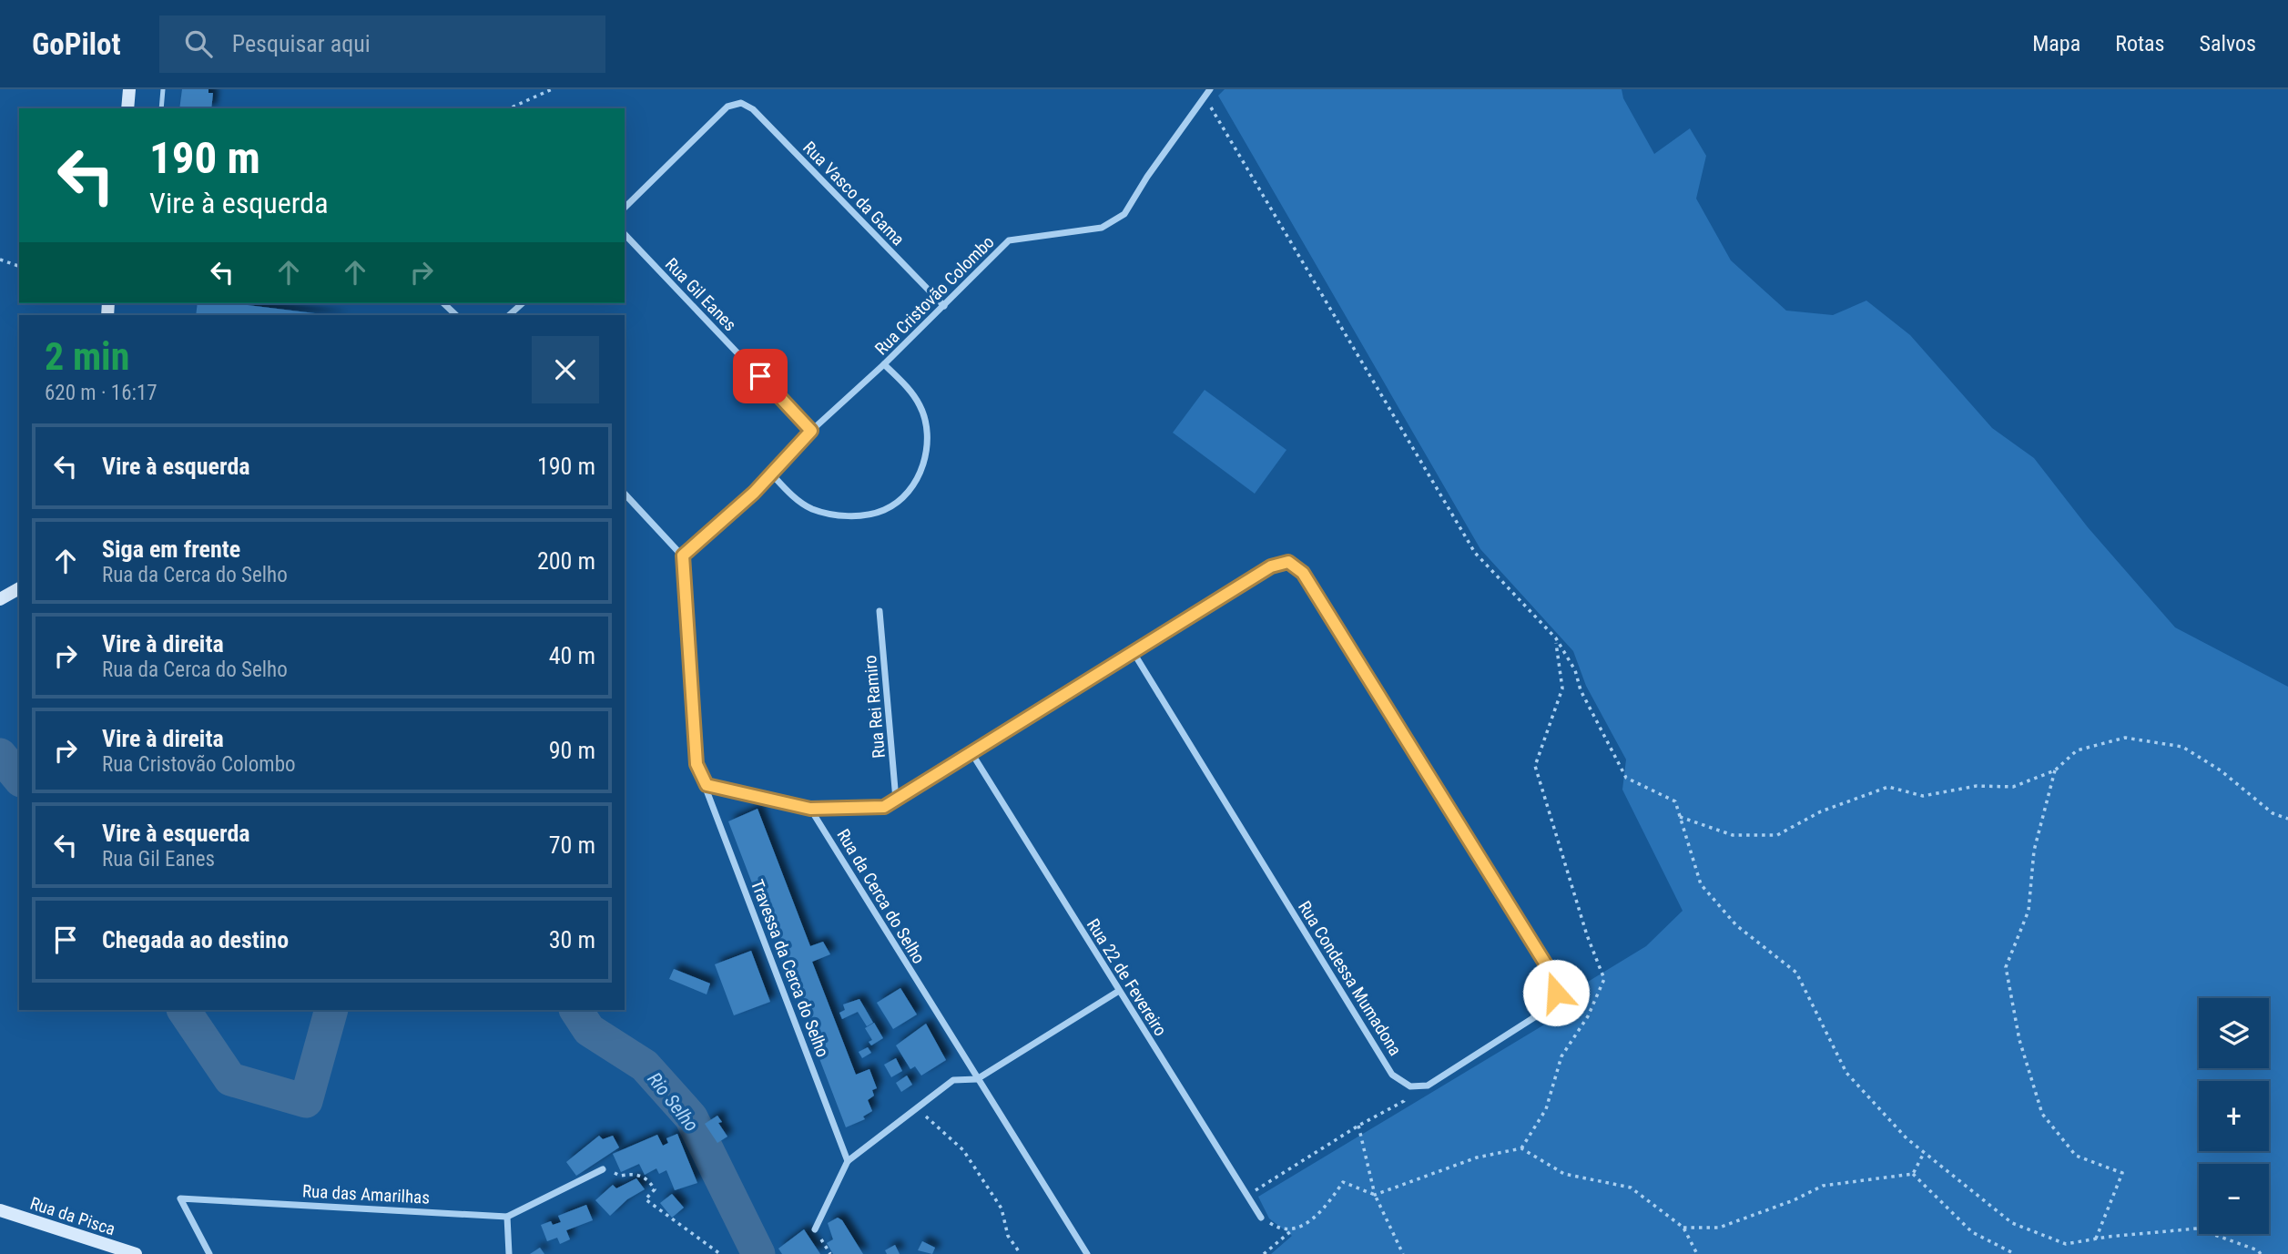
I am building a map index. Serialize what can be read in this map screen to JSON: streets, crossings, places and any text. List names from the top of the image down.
{
  "streets": {
    "street": [
      "Rua Vasco da Gama",
      "Rua Gil Eanes",
      "Rua Cristovão Colombo",
      "Rua Rei Ramiro",
      "Rua da Cerca do Selho",
      "Travessa da Cerca do Selho",
      "Rua 22 de Fevereiro",
      "Rua Condessa Mumadona",
      "Rua das Amarilhas",
      "Rua da Pisca"
    ]
  },
  "crossings": [
    ["Rua Vasco da Gama", "Rua Cristovão Colombo"],
    ["Rua Gil Eanes", "Rua Cristovão Colombo"]
  ],
  "water": ["Rio Selho"],
  "page": {
    "header": "GoPilot",
    "search": "Pesquisar aqui",
    "nav": ["Mapa", "Rotas", "Salvos"],
    "turn": ["190 m", "Vire à esquerda"],
    "heading": ["2 min", "620 m · 16:17"],
    "list": [
      {
        "name": "Vire à esquerda",
        "value": "190 m"
      },
      {
        "name": "Siga em frente",
        "note": "Rua da Cerca do Selho",
        "value": "200 m"
      },
      {
        "name": "Vire à direita",
        "note": "Rua da Cerca do Selho",
        "value": "40 m"
      },
      {
        "name": "Vire à direita",
        "note": "Rua Cristovão Colombo",
        "value": "90 m"
      },
      {
        "name": "Vire à esquerda",
        "note": "Rua Gil Eanes",
        "value": "70 m"
      },
      {
        "name": "Chegada ao destino",
        "value": "30 m"
      }
    ],
    "map_buttons": ["+", "−"]
  }
}
